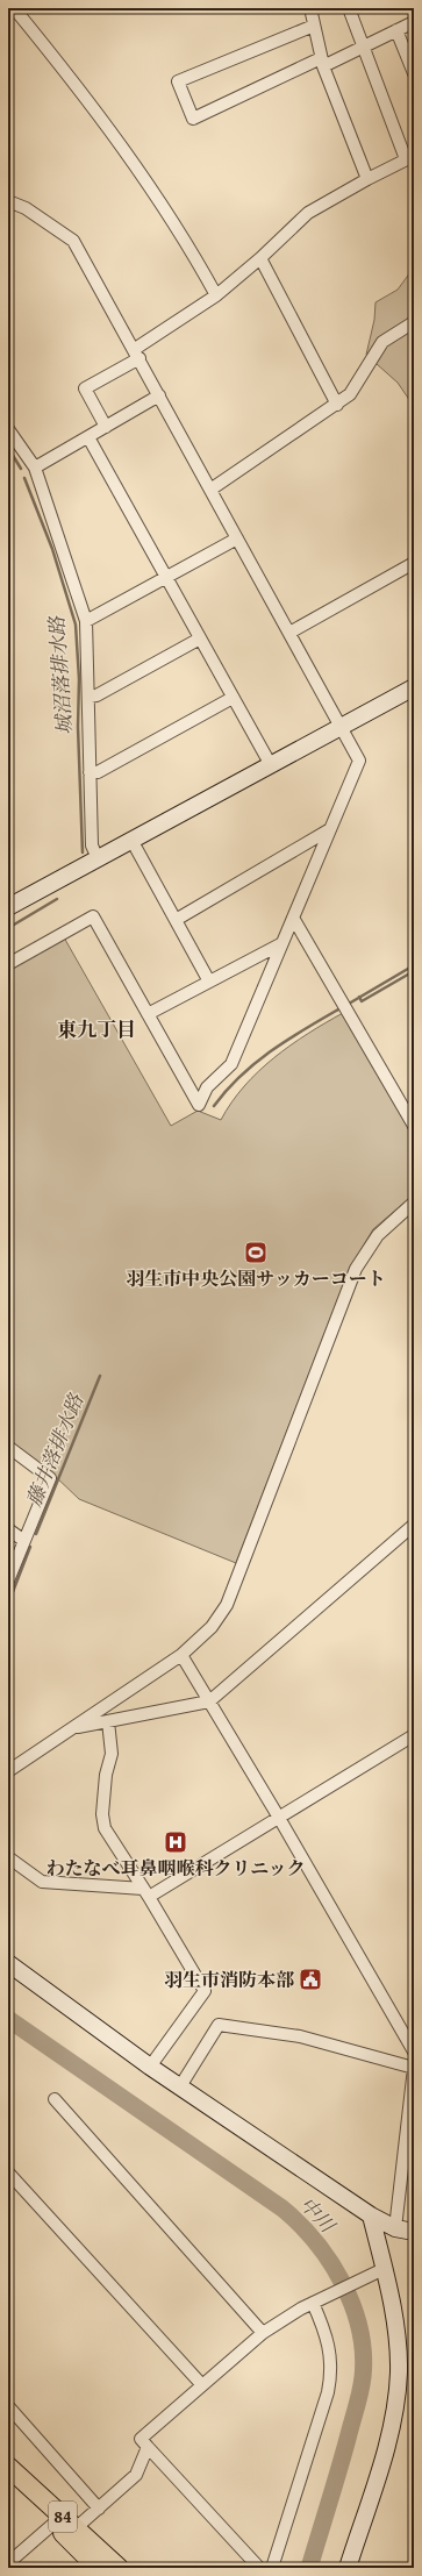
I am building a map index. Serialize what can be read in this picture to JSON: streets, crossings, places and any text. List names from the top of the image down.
{
  "streets": {
    "main road": ["84"]
  },
  "districts": ["東九丁目"],
  "water": ["城沼落排水路", "藤井落排水路", "中川"],
  "places": {
    "sports": ["羽生市中央公園サッカーコート"],
    "hospital": ["わたなべ耳鼻咽喉科クリニック"],
    "public building": ["羽生市消防本部"]
  }
}
